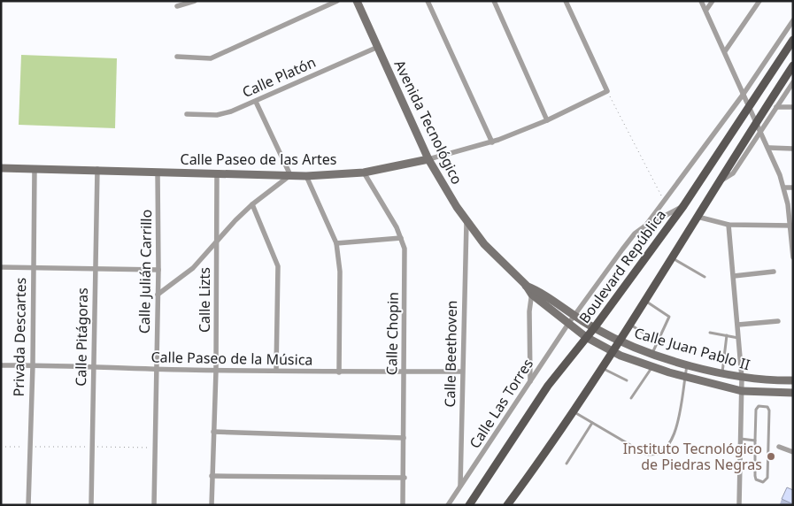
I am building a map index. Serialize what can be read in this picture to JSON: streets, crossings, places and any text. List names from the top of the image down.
{
  "streets": {
    "main road": [
      "Avenida Tecnológico",
      "Calle Paseo de las Artes",
      "Boulevard República",
      "Calle Juan Pablo II"
    ],
    "street": [
      "Calle Platón",
      "Calle Julián Carrillo",
      "Calle Lizts",
      "Calle Chopin",
      "Privada Descartes",
      "Calle Pitágoras",
      "Calle Beethoven",
      "Calle Paseo de la Música",
      "Calle Las Torres"
    ]
  },
  "crossings": [
    ["Calle Platón", "Avenida Tecnológico"],
    ["Avenida Tecnológico", "Calle Paseo de las Artes"],
    ["Avenida Tecnológico", "Calle Juan Pablo II"],
    ["Avenida Tecnológico", "Calle Beethoven"],
    ["Calle Paseo de las Artes", "Calle Julián Carrillo"],
    ["Calle Paseo de las Artes", "Calle Lizts"],
    ["Calle Paseo de las Artes", "Calle Chopin"],
    ["Calle Paseo de las Artes", "Privada Descartes"],
    ["Calle Paseo de las Artes", "Calle Pitágoras"],
    ["Boulevard República", "Calle Juan Pablo II"],
    ["Calle Julián Carrillo", "Calle Paseo de la Música"],
    ["Calle Lizts", "Calle Paseo de la Música"],
    ["Calle Chopin", "Calle Paseo de la Música"],
    ["Privada Descartes", "Calle Paseo de la Música"],
    ["Calle Pitágoras", "Calle Paseo de la Música"],
    ["Calle Juan Pablo II", "Calle Las Torres"],
    ["Calle Beethoven", "Calle Paseo de la Música"],
    ["Calle Beethoven", "Calle Las Torres"]
  ],
  "places": ["Instituto Tecnológico de Piedras Negras"]
}
